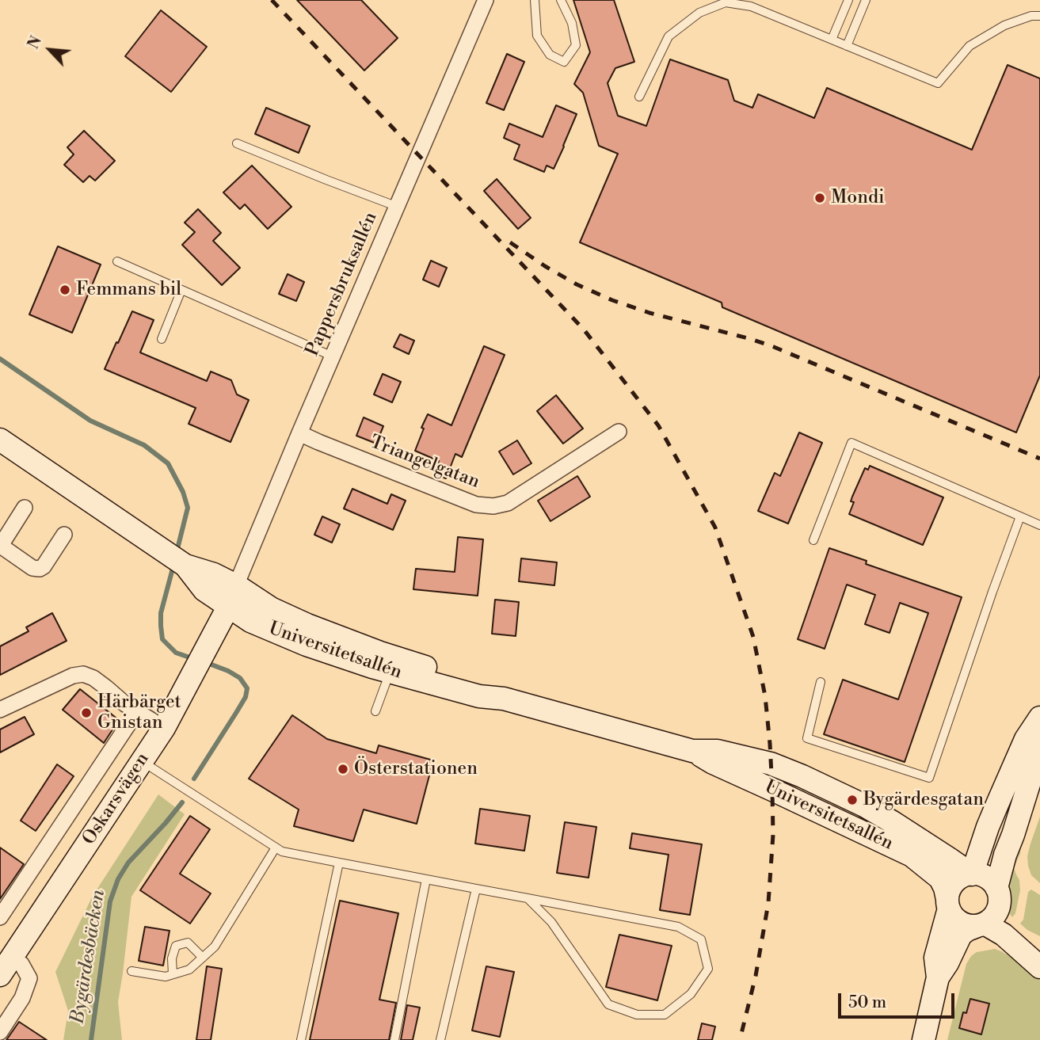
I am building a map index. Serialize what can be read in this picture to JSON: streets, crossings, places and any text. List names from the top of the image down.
{
  "streets": {
    "street": [
      "Pappersbruksallén",
      "Triangelgatan",
      "Universitetsallén",
      "Oskarsvägen"
    ]
  },
  "crossings": [
    ["Pappersbruksallén", "Triangelgatan"],
    ["Pappersbruksallén", "Universitetsallén"],
    ["Pappersbruksallén", "Oskarsvägen"],
    ["Universitetsallén", "Oskarsvägen"]
  ],
  "water": ["Bygärdesbäcken"],
  "places": [
    "Mondi",
    "Femmans bil",
    "Härbärget Gnistan",
    "Österstationen",
    "Bygärdesgatan"
  ],
  "scale_bar": "50 m",
  "north": "top left"
}
